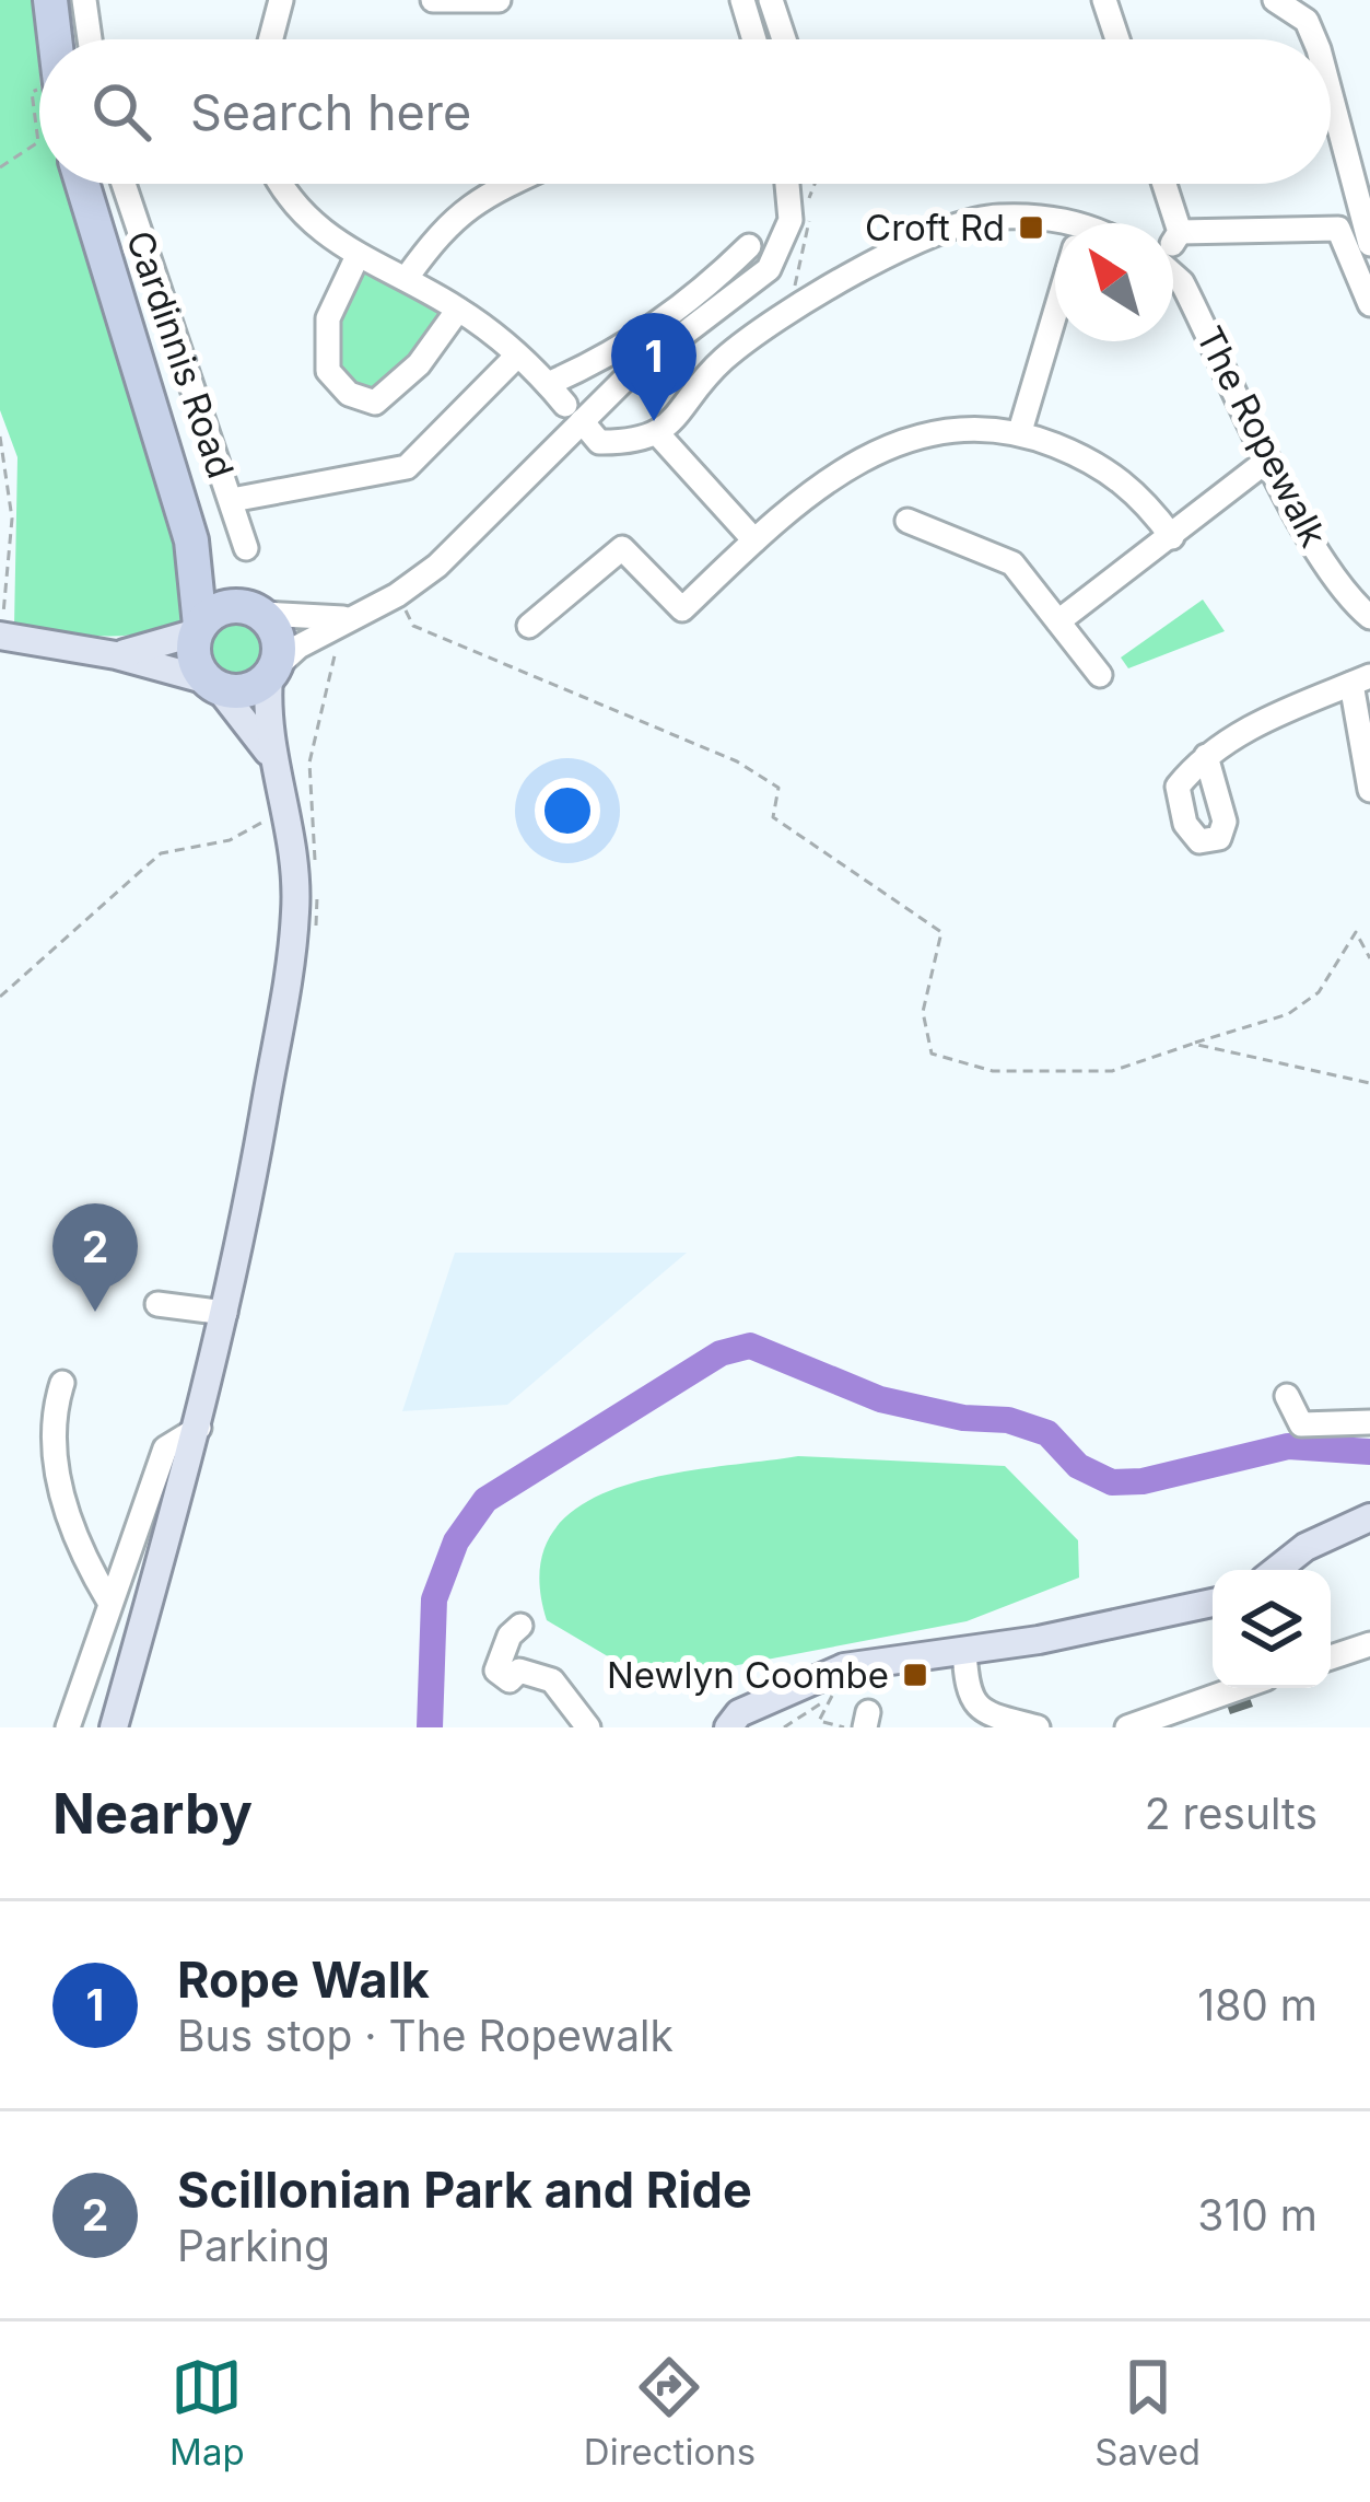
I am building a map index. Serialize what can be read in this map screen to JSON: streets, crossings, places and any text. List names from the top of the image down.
{
  "streets": {
    "street": ["Cardinnis Road", "The Ropewalk"]
  },
  "places": {
    "transit": ["Croft Rd", "Newlyn Coombe"]
  },
  "north": "top left",
  "page": {
    "search": "Search here",
    "pins": ["1", "2"],
    "heading": ["Nearby", "2 results"],
    "list": [
      {
        "mark": "1",
        "name": "Rope Walk",
        "note": "Bus stop · The Ropewalk",
        "value": "180 m"
      },
      {
        "mark": "2",
        "name": "Scillonian Park and Ride",
        "note": "Parking",
        "value": "310 m"
      }
    ],
    "nav": ["Map", "Directions", "Saved"]
  }
}
